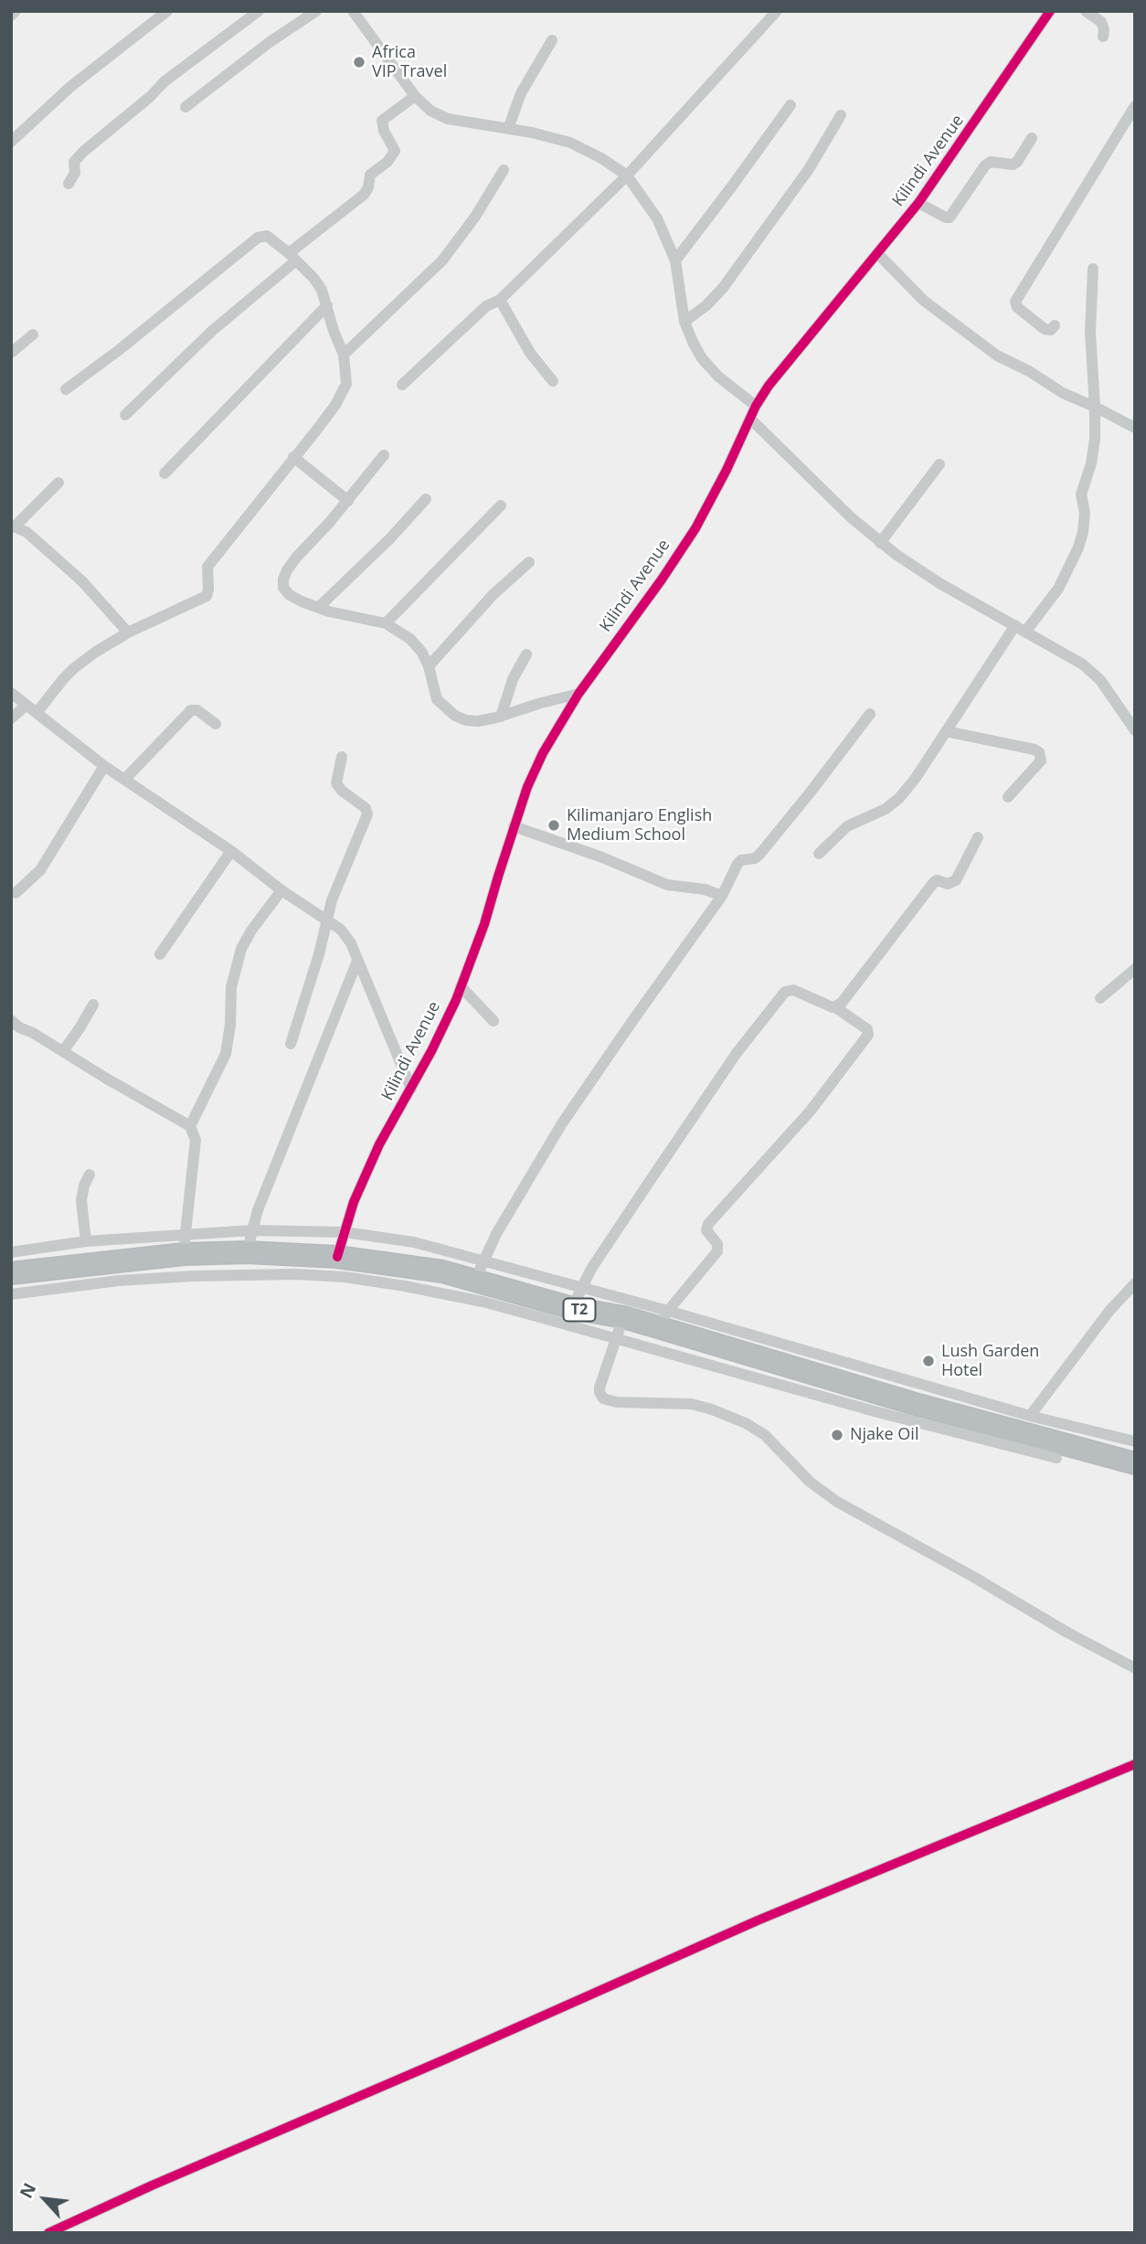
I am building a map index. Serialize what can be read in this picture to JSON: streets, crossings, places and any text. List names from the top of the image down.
{
  "streets": {
    "highway": ["T2"],
    "street": ["Kilindi Avenue"]
  },
  "crossings": [
    ["Kilindi Avenue", "T2"]
  ],
  "places": [
    "Africa VIP Travel",
    "Kilimanjaro English Medium School",
    "Lush Garden Hotel",
    "Njake Oil"
  ],
  "north": "top left"
}
